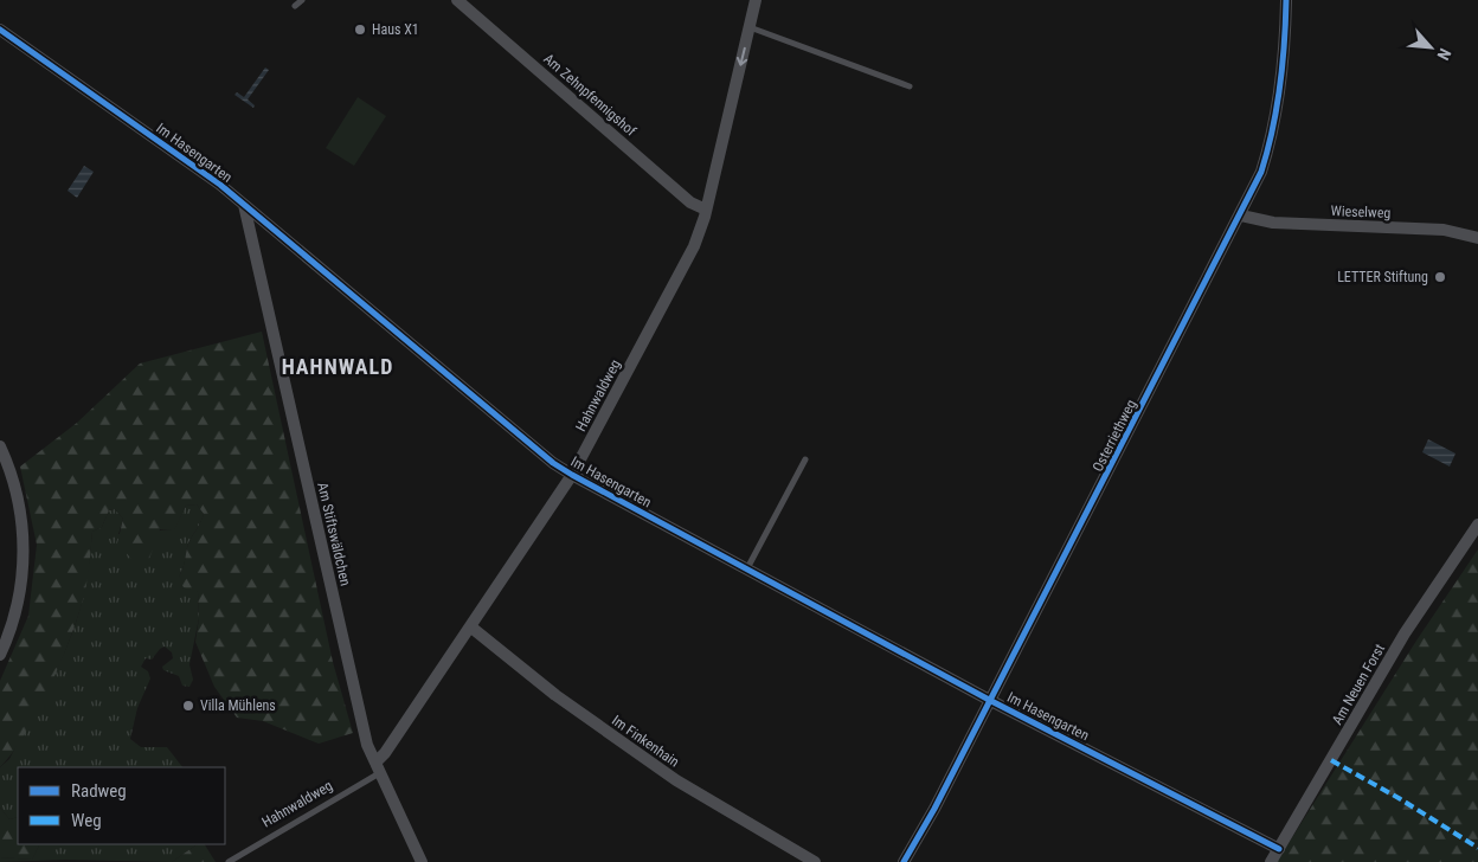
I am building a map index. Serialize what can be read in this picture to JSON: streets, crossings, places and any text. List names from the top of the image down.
{
  "streets": {
    "street": [
      "Am Zehnpfennigshof",
      "Im Hasengarten",
      "Wieselweg",
      "Hahnwaldweg",
      "Osterriethweg",
      "Am Stiftswäldchen",
      "Am Neuen Forst",
      "Im Finkenhain"
    ]
  },
  "crossings": [
    ["Am Zehnpfennigshof", "Hahnwaldweg"],
    ["Im Hasengarten", "Hahnwaldweg"],
    ["Im Hasengarten", "Osterriethweg"],
    ["Im Hasengarten", "Am Stiftswäldchen"],
    ["Im Hasengarten", "Am Neuen Forst"],
    ["Wieselweg", "Osterriethweg"],
    ["Hahnwaldweg", "Am Stiftswäldchen"],
    ["Hahnwaldweg", "Im Finkenhain"]
  ],
  "districts": ["HAHNWALD"],
  "places": ["Haus X1", "LETTER Stiftung", "Villa Mühlens"],
  "legend": ["Radweg", "Weg"],
  "north": "bottom right"
}
